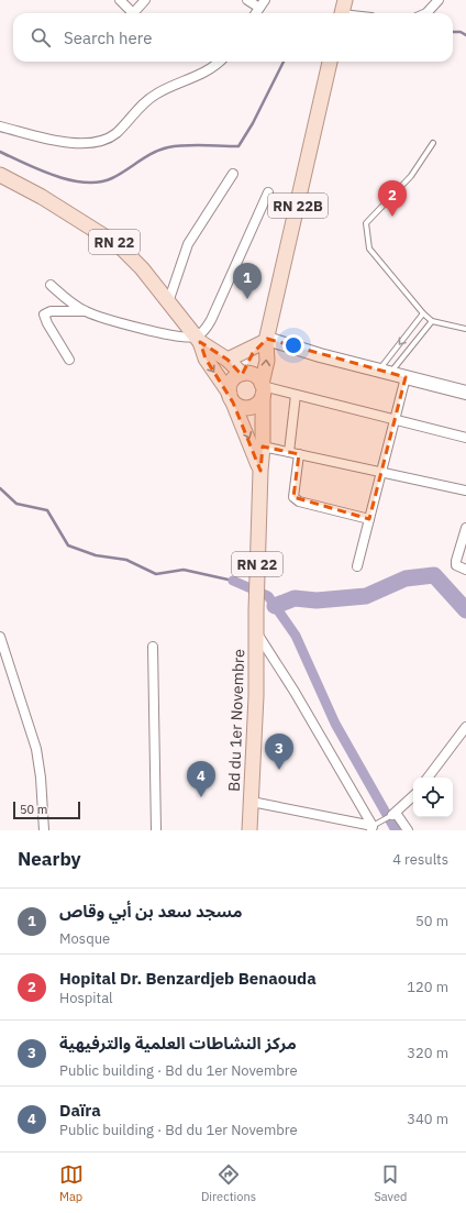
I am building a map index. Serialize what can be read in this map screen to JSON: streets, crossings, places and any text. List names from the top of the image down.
{
  "streets": {
    "main road": ["RN 22B", "RN 22", "Bd du 1er Novembre"]
  },
  "crossings": [
    ["RN 22B", "RN 22"],
    ["RN 22", "Bd du 1er Novembre"]
  ],
  "scale_bar": "50 m",
  "page": {
    "search": "Search here",
    "pins": [
      "2",
      "1",
      "3",
      "4"
    ],
    "scale": "50 m",
    "heading": ["Nearby", "4 results"],
    "list": [
      {
        "mark": "1",
        "name": "مسجد سعد بن أبي وقاص",
        "note": "Mosque",
        "value": "50 m"
      },
      {
        "mark": "2",
        "name": "Hopital Dr. Benzardjeb Benaouda",
        "note": "Hospital",
        "value": "120 m"
      },
      {
        "mark": "3",
        "name": "مركز النشاطات العلمية والترفيهية",
        "note": "Public building · Bd du 1er Novembre",
        "value": "320 m"
      },
      {
        "mark": "4",
        "name": "Daïra",
        "note": "Public building · Bd du 1er Novembre",
        "value": "340 m"
      }
    ],
    "nav": ["Map", "Directions", "Saved"]
  }
}
